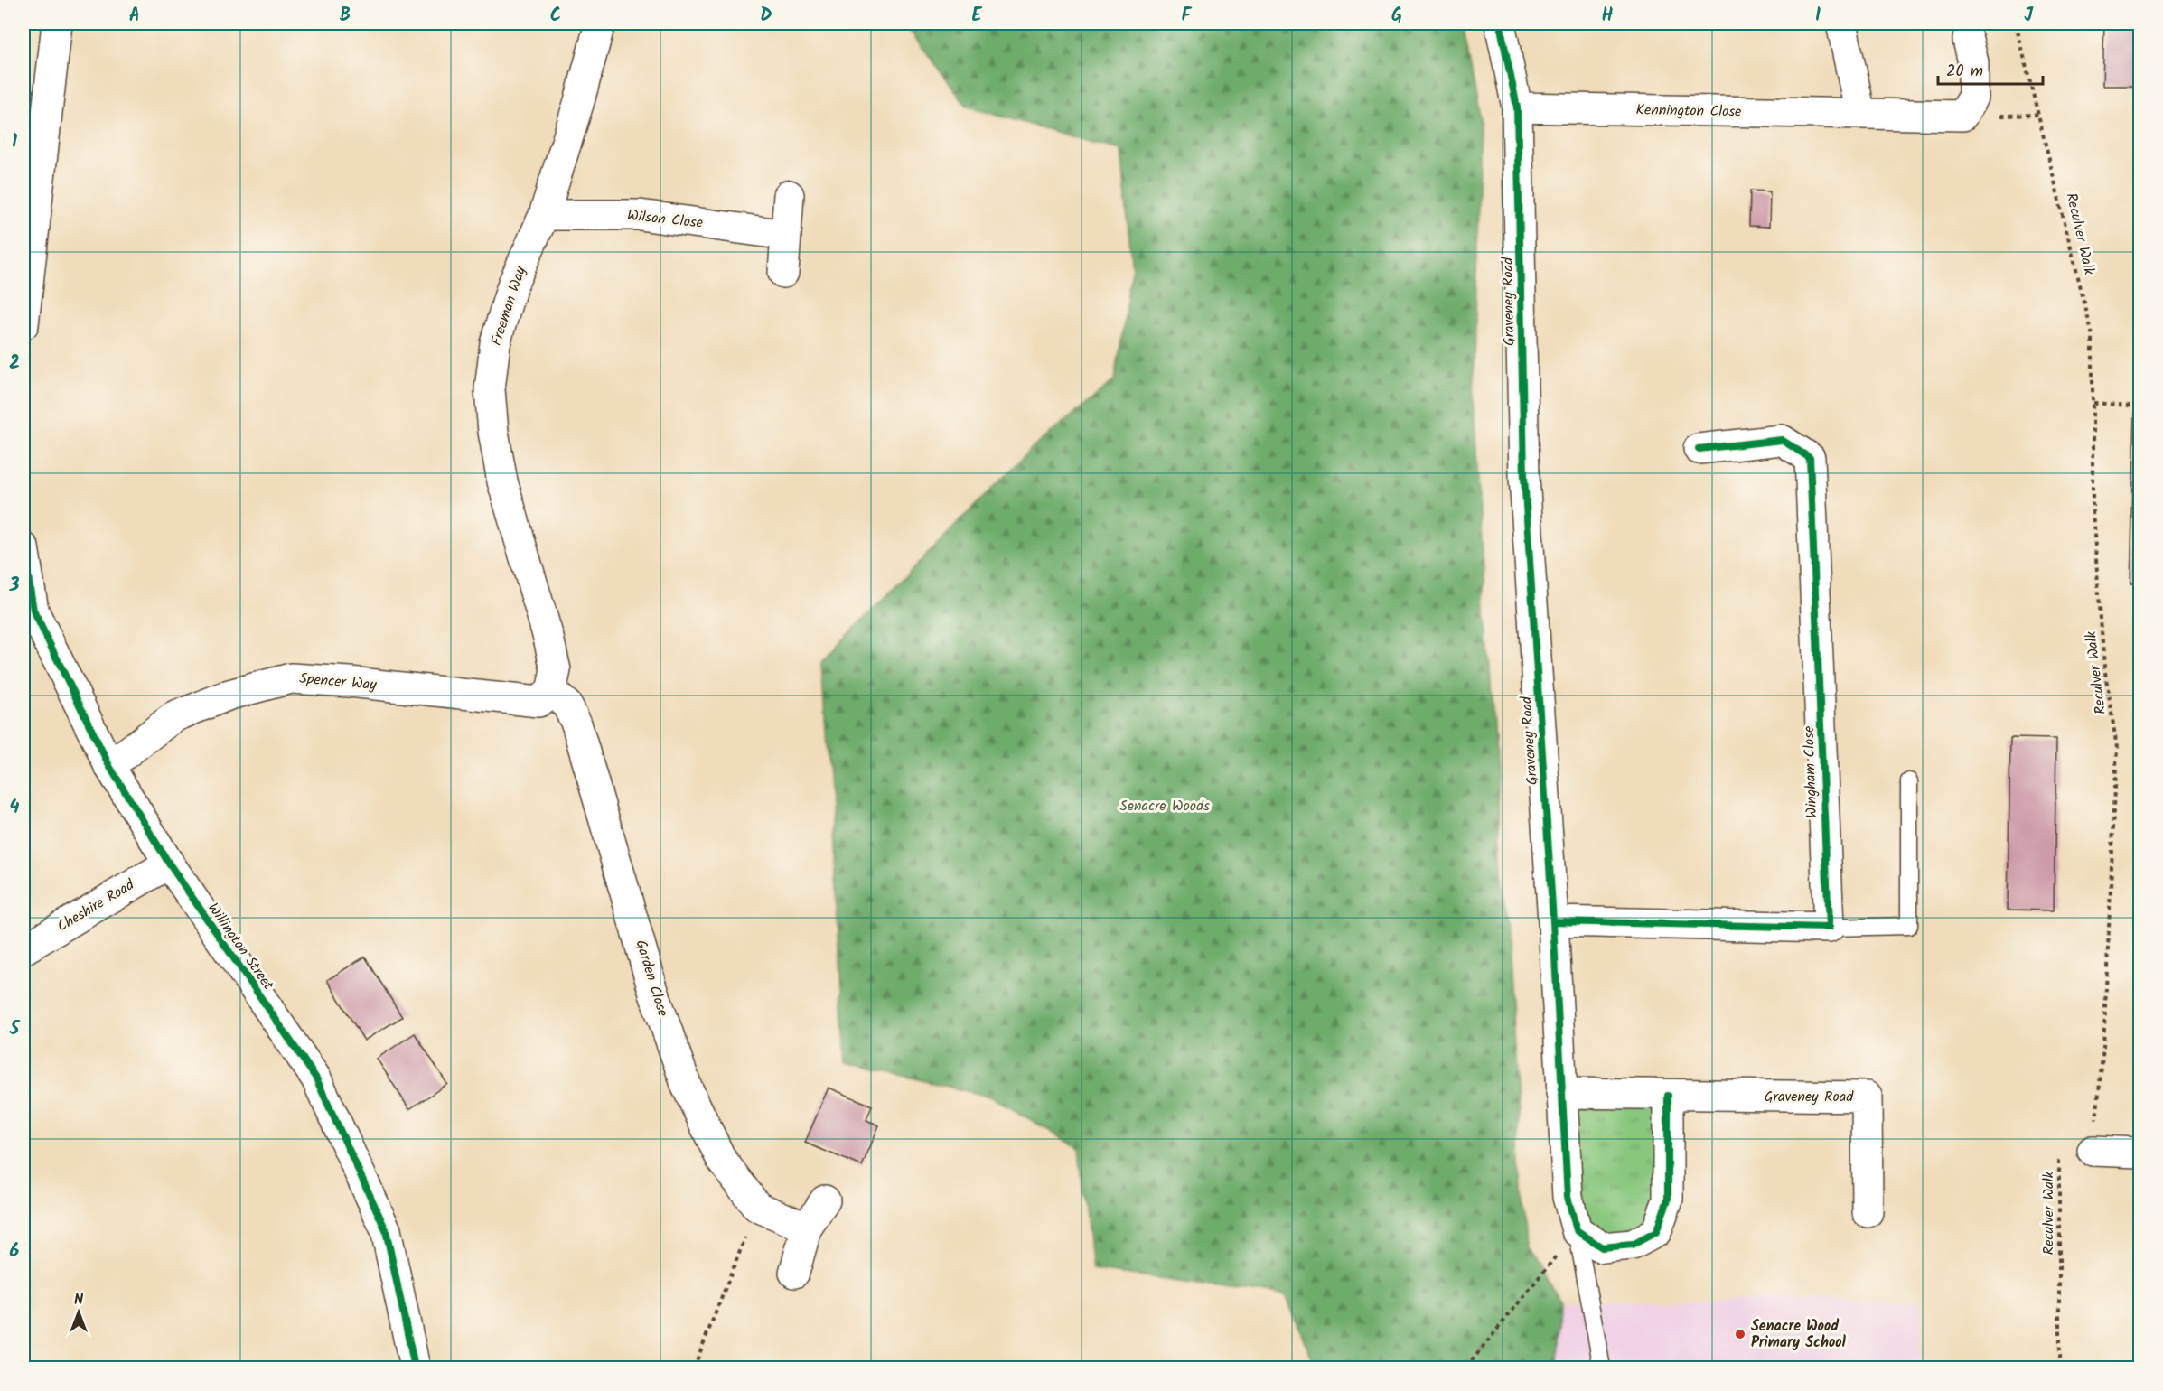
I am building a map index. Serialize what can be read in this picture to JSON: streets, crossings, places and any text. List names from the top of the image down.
{
  "streets": {
    "street": [
      "Kennington Close",
      "Wilson Close",
      "Graveney Road",
      "Freeman Way",
      "Spencer Way",
      "Wingham Close",
      "Cheshire Road",
      "Willington Street",
      "Garden Close"
    ],
    "path": ["Reculver Walk"]
  },
  "crossings": [
    ["Kennington Close", "Graveney Road"],
    ["Wilson Close", "Freeman Way"],
    ["Freeman Way", "Spencer Way"],
    ["Freeman Way", "Garden Close"],
    ["Spencer Way", "Willington Street"],
    ["Spencer Way", "Garden Close"],
    ["Cheshire Road", "Willington Street"]
  ],
  "parks": ["Senacre Woods"],
  "places": ["Senacre Wood Primary School"],
  "scale_bar": "20 m",
  "north": "top",
  "grid": {
    "columns": [
      "A",
      "B",
      "C",
      "D",
      "E",
      "F",
      "G",
      "H",
      "I",
      "J"
    ],
    "rows": [
      "1",
      "2",
      "3",
      "4",
      "5",
      "6"
    ]
  }
}
